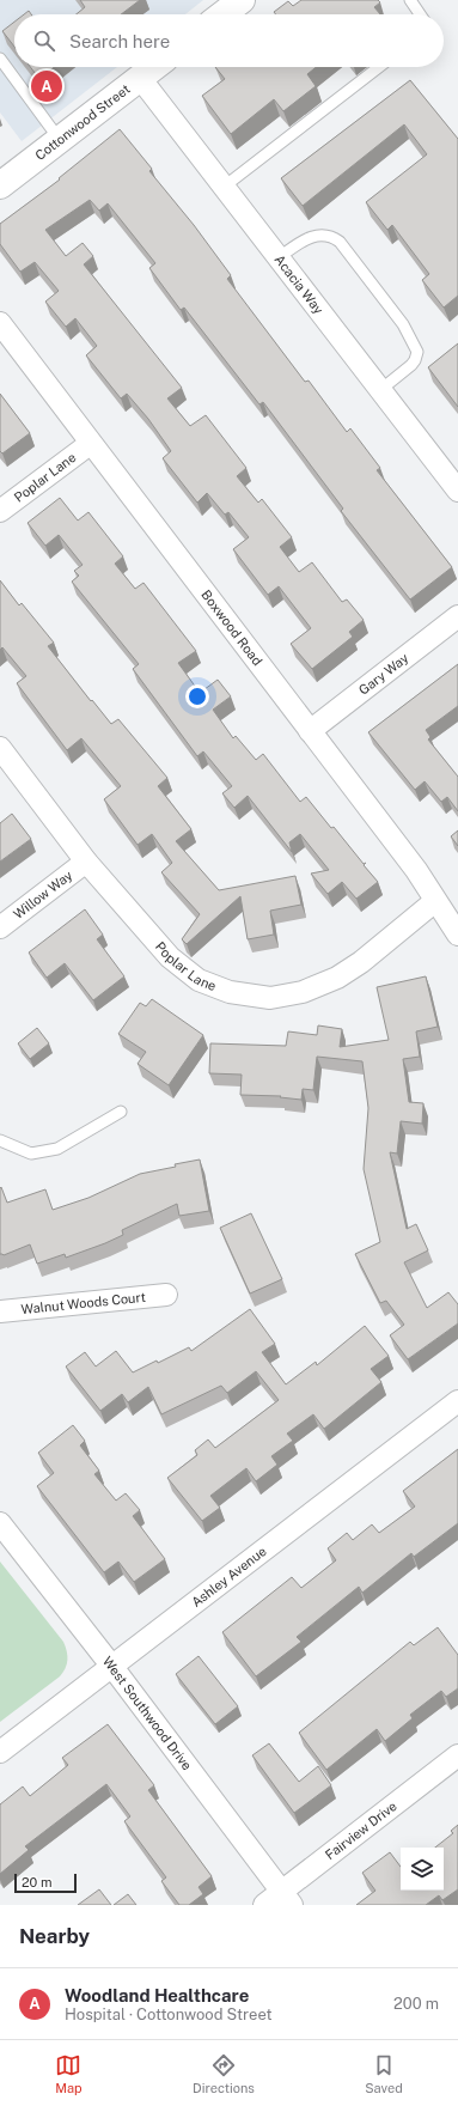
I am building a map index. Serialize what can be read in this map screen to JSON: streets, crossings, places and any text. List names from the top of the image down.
{
  "streets": {
    "street": [
      "Cottonwood Street",
      "Acacia Way",
      "Poplar Lane",
      "Boxwood Road",
      "Gary Way",
      "Willow Way",
      "Walnut Woods Court",
      "Ashley Avenue",
      "West Southwood Drive",
      "Fairview Drive"
    ]
  },
  "crossings": [
    ["Cottonwood Street", "Acacia Way"],
    ["Poplar Lane", "Boxwood Road"],
    ["Poplar Lane", "Willow Way"],
    ["Boxwood Road", "Gary Way"],
    ["Ashley Avenue", "West Southwood Drive"],
    ["West Southwood Drive", "Fairview Drive"]
  ],
  "scale_bar": "20 m",
  "page": {
    "search": "Search here",
    "pins": "A",
    "scale": "20 m",
    "heading": "Nearby",
    "list": [
      {
        "mark": "A",
        "name": "Woodland Healthcare",
        "note": "Hospital · Cottonwood Street",
        "value": "200 m"
      }
    ],
    "nav": ["Map", "Directions", "Saved"]
  }
}
